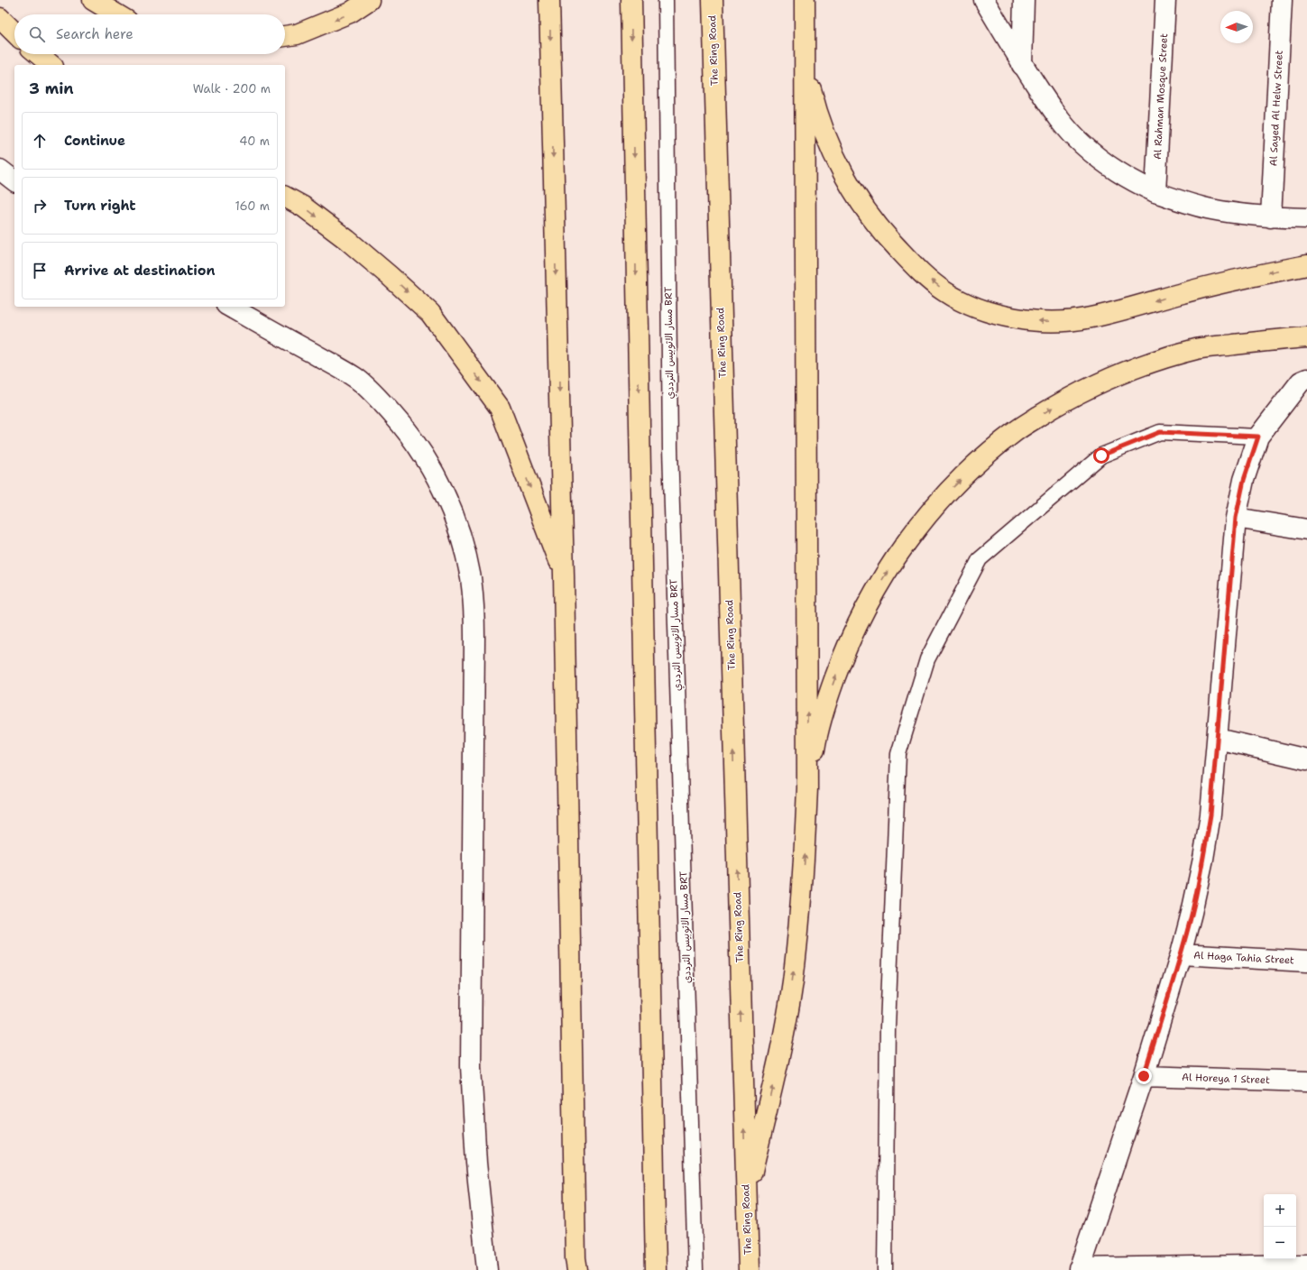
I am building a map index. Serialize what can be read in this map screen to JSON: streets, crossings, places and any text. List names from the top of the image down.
{
  "streets": {
    "highway": ["The Ring Road"],
    "street": [
      "Al Rahman Mosque Street",
      "Al Sayed Al Helw Street",
      "Al Haga Tahia Street",
      "Al Horeya 1 Street"
    ],
    "lane": ["مسار الاتوبيس الترددي BRT"]
  },
  "north": "left",
  "page": {
    "search": "Search here",
    "heading": ["3 min", "Walk · 200 m"],
    "list": [
      ["Continue", "40 m"],
      ["Turn right", "160 m"],
      "Arrive at destination"
    ],
    "map_buttons": ["+", "−"]
  }
}
